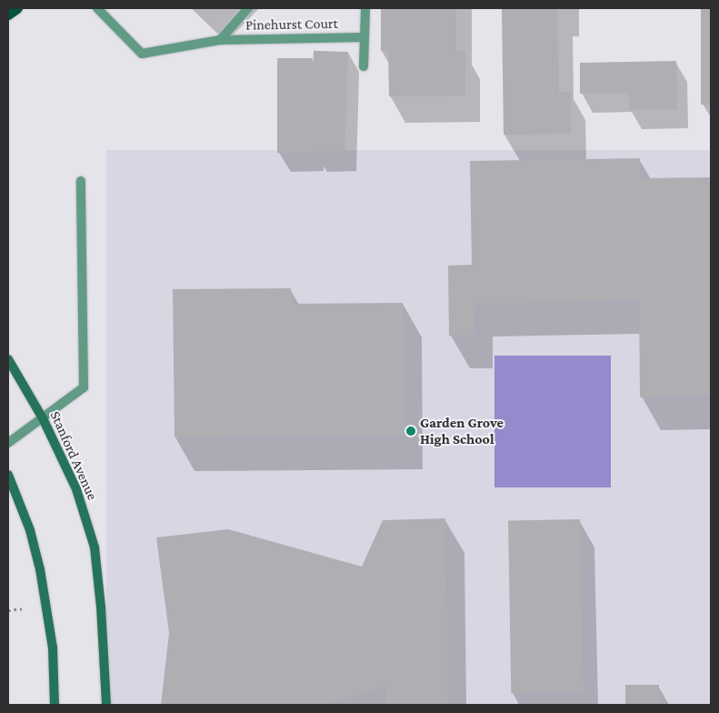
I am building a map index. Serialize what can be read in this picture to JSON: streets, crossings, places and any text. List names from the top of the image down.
{
  "streets": {
    "street": ["Pinehurst Court", "Stanford Avenue"]
  },
  "places": ["Garden Grove High School"]
}
